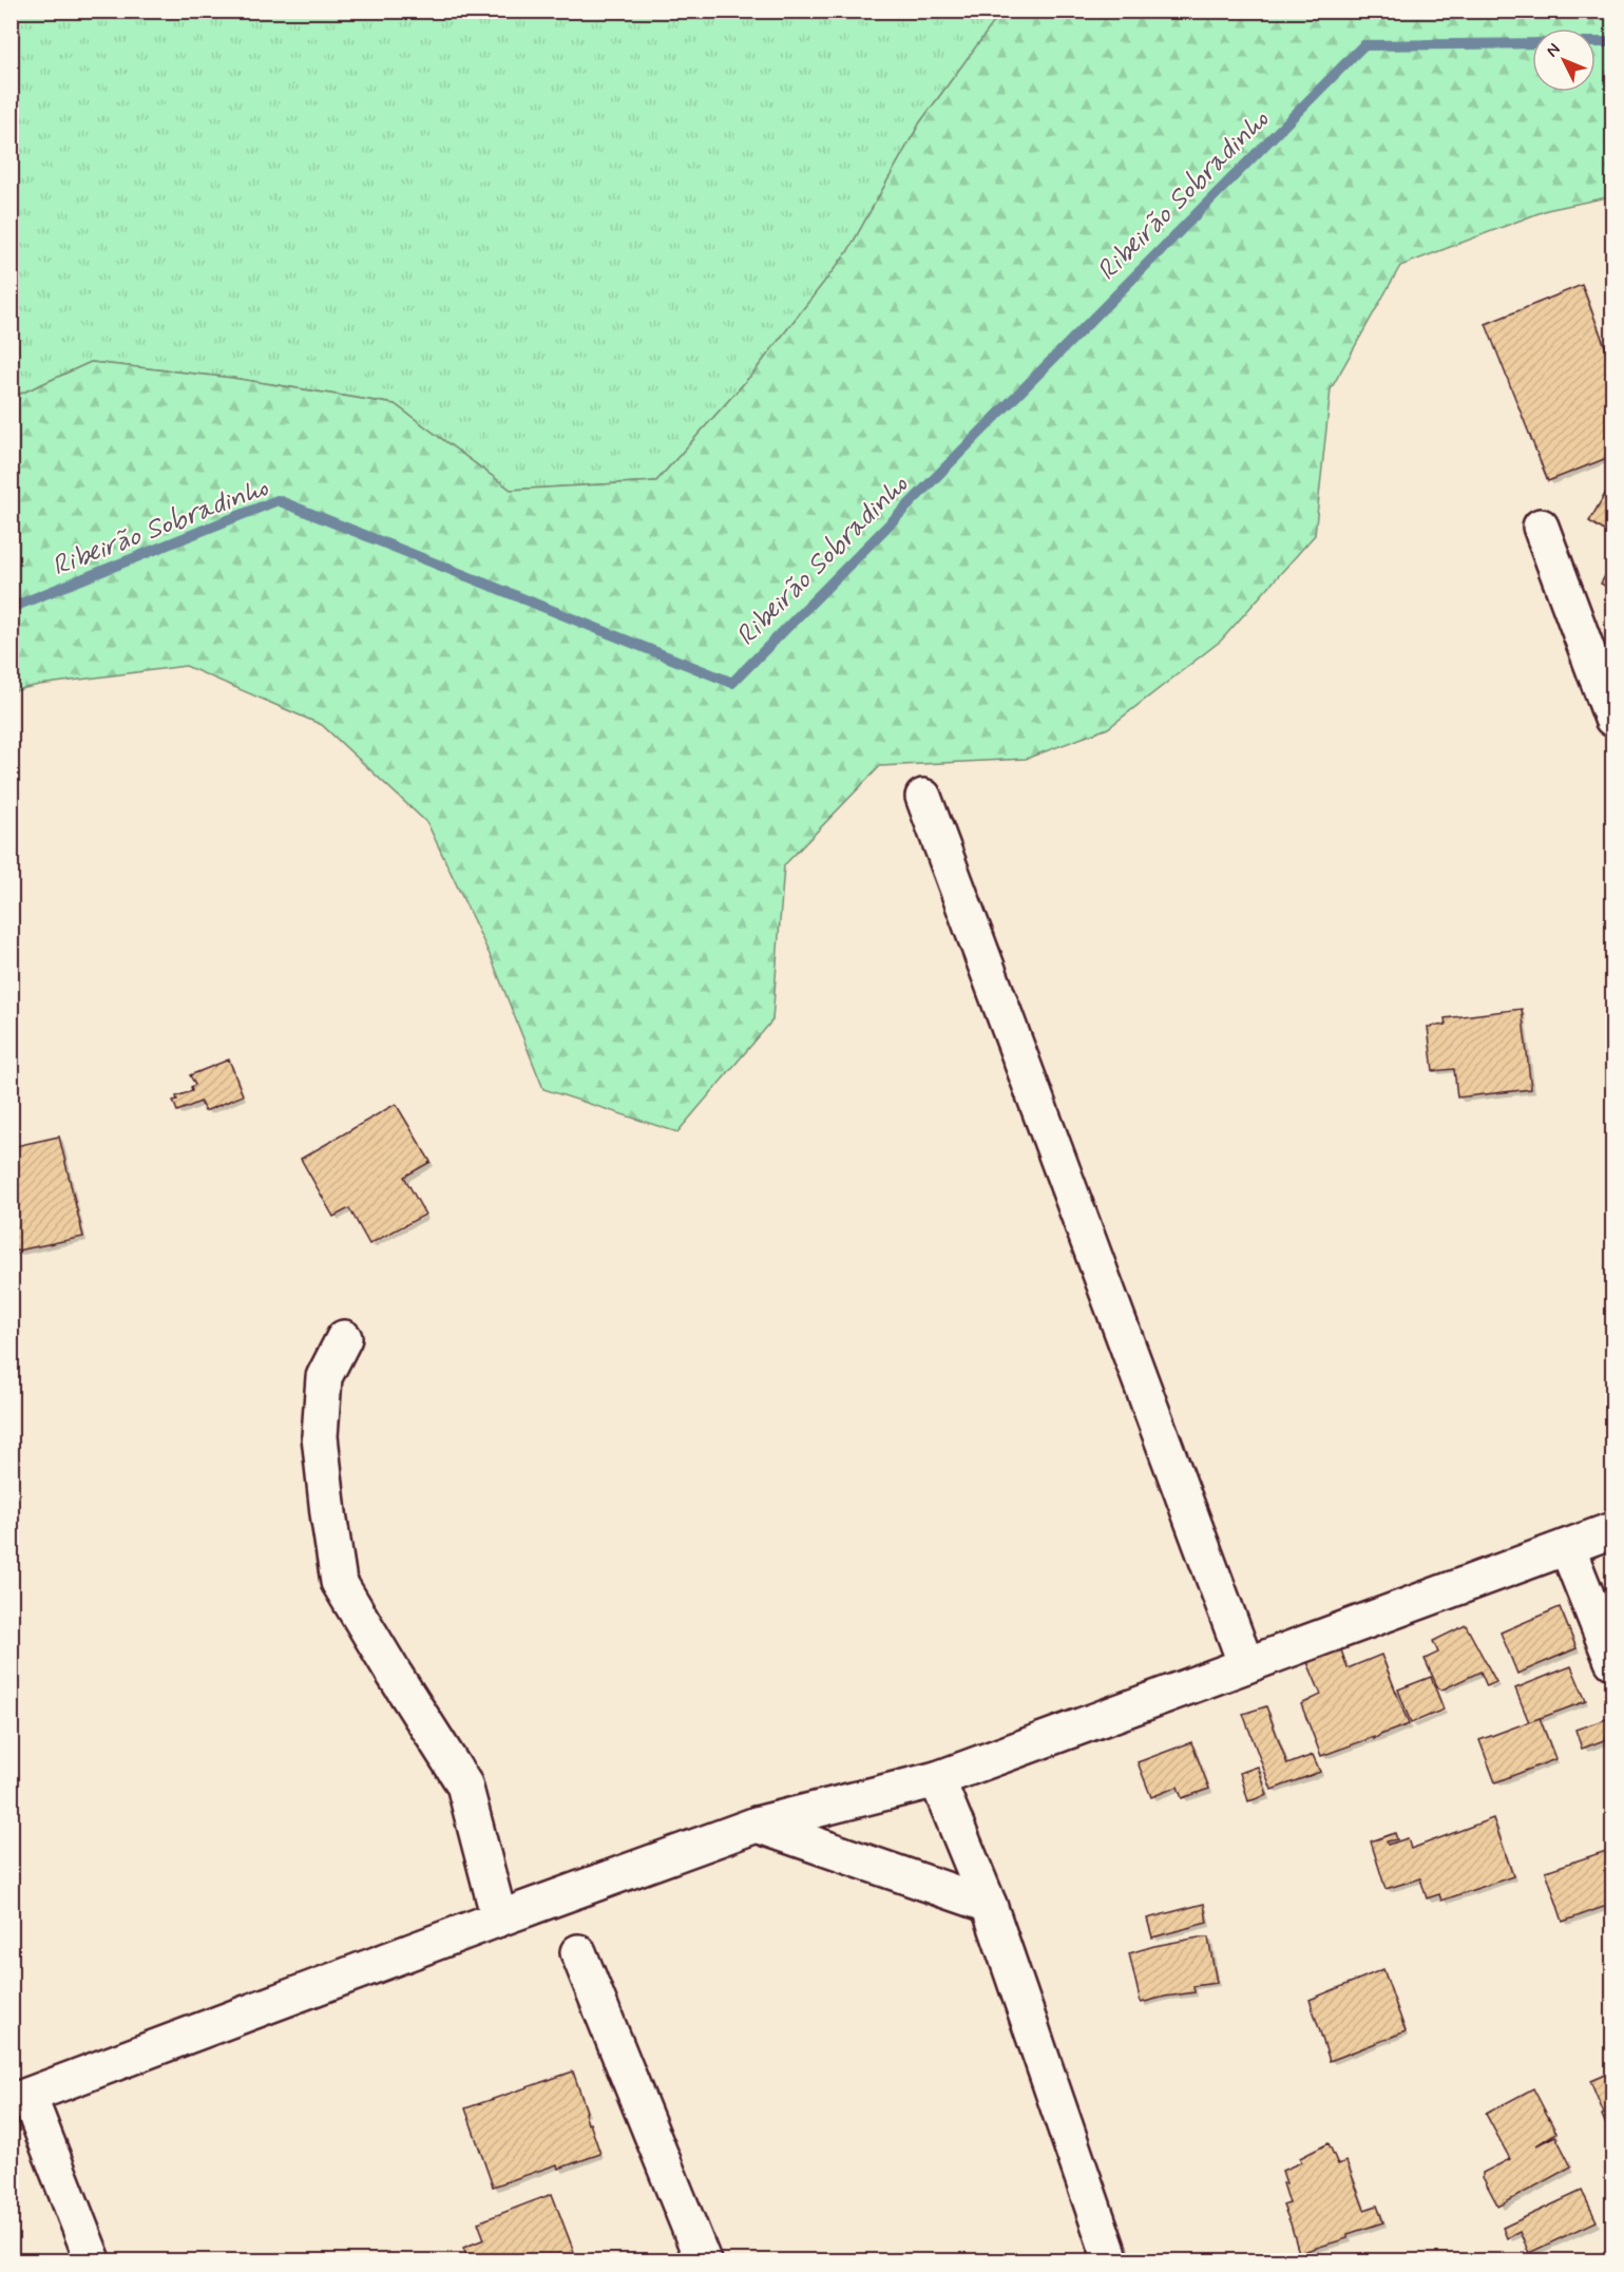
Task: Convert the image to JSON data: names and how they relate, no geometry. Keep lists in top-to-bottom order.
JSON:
{
  "water": ["Ribeirão Sobradinho"],
  "north": "top left"
}
